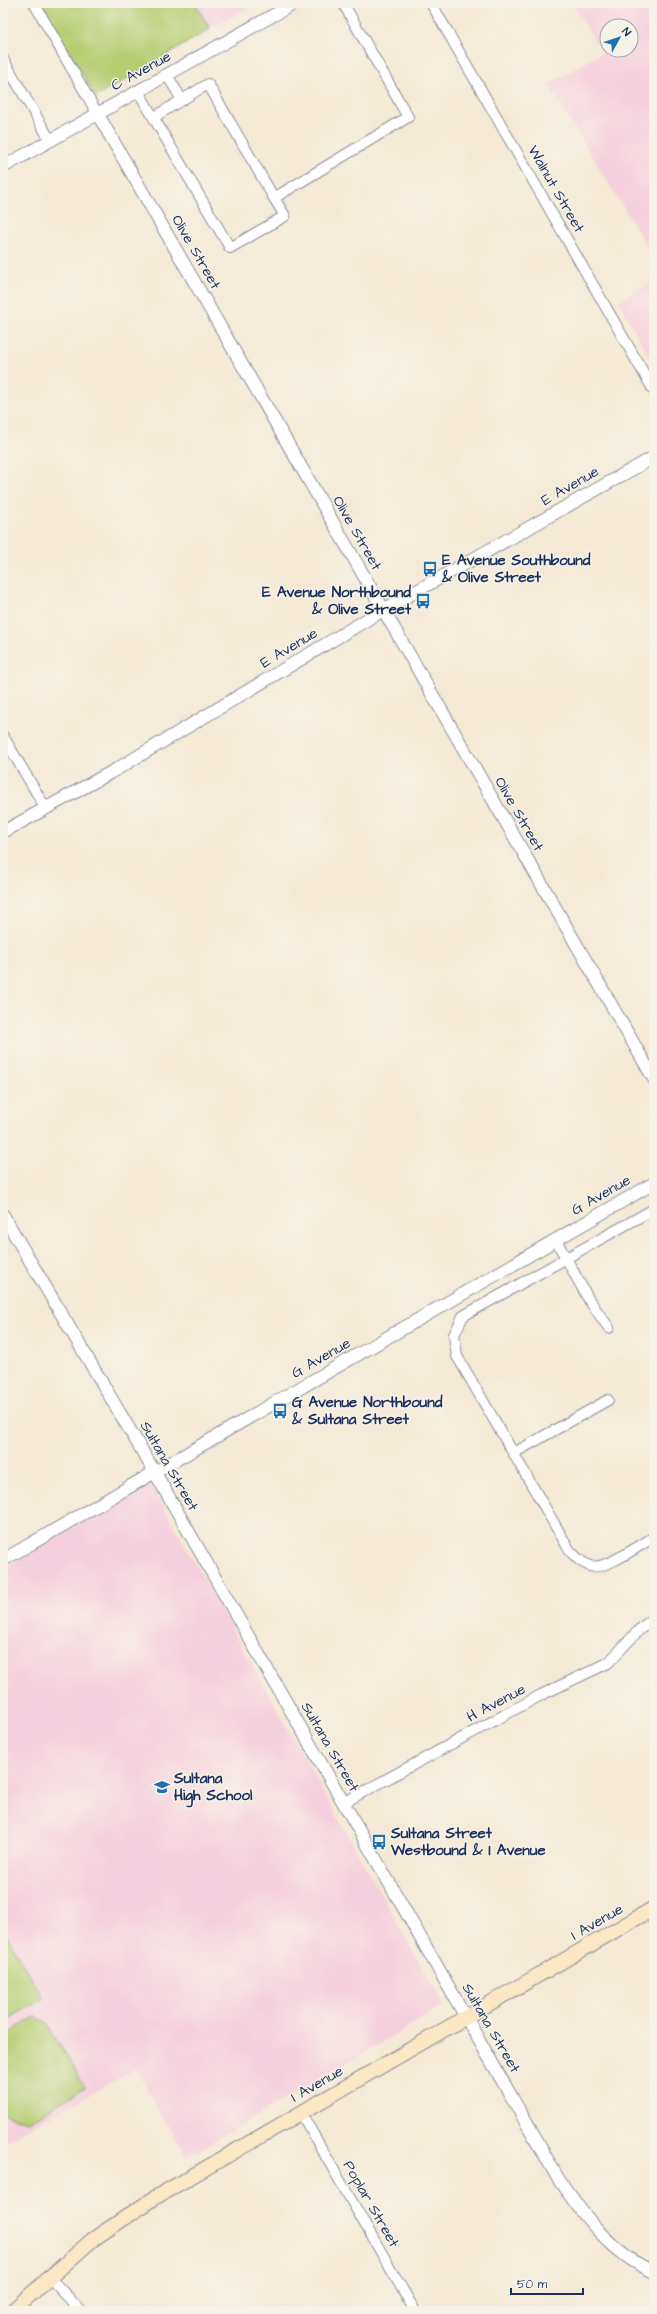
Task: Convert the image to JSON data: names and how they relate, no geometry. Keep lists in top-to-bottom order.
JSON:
{
  "streets": {
    "main road": ["I Avenue"],
    "street": [
      "C Avenue",
      "Walnut Street",
      "Olive Street",
      "E Avenue",
      "G Avenue",
      "Sultana Street",
      "H Avenue",
      "Poplar Street"
    ]
  },
  "crossings": [
    ["C Avenue", "Olive Street"],
    ["Olive Street", "E Avenue"],
    ["G Avenue", "Sultana Street"],
    ["Sultana Street", "H Avenue"],
    ["Sultana Street", "I Avenue"],
    ["I Avenue", "Poplar Street"]
  ],
  "places": {
    "bus stop": [
      "E Avenue Southbound & Olive Street",
      "E Avenue Northbound & Olive Street",
      "G Avenue Northbound & Sultana Street",
      "Sultana Street Westbound & I Avenue"
    ],
    "school or university": ["Sultana High School"]
  },
  "scale_bar": "50 m",
  "north": "top right"
}
